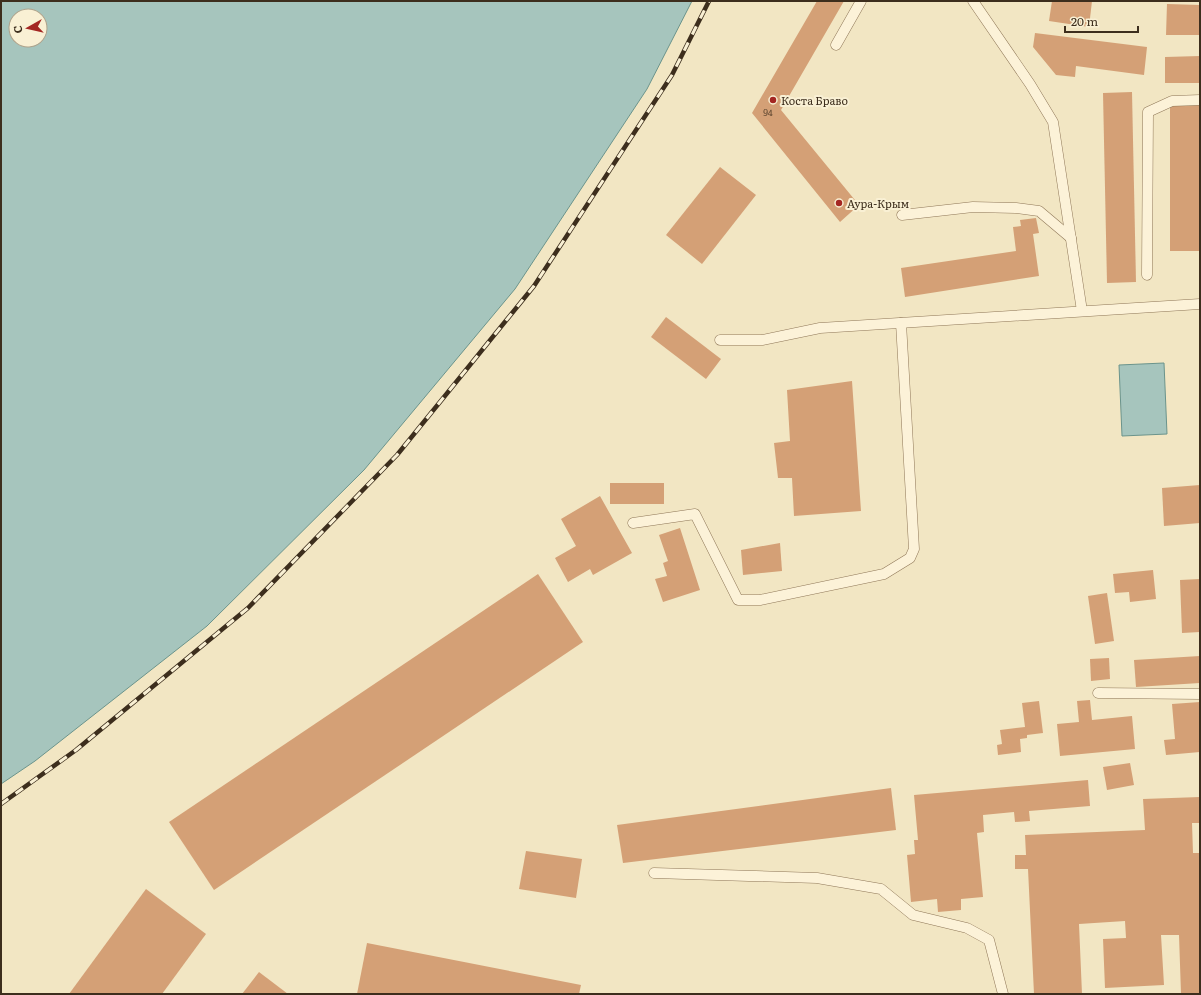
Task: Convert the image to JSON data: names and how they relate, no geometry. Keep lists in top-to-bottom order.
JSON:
{
  "places": ["Коста Браво", "Аура-Крым"],
  "house_numbers": ["94"],
  "scale_bar": "20 m",
  "north": "left"
}
